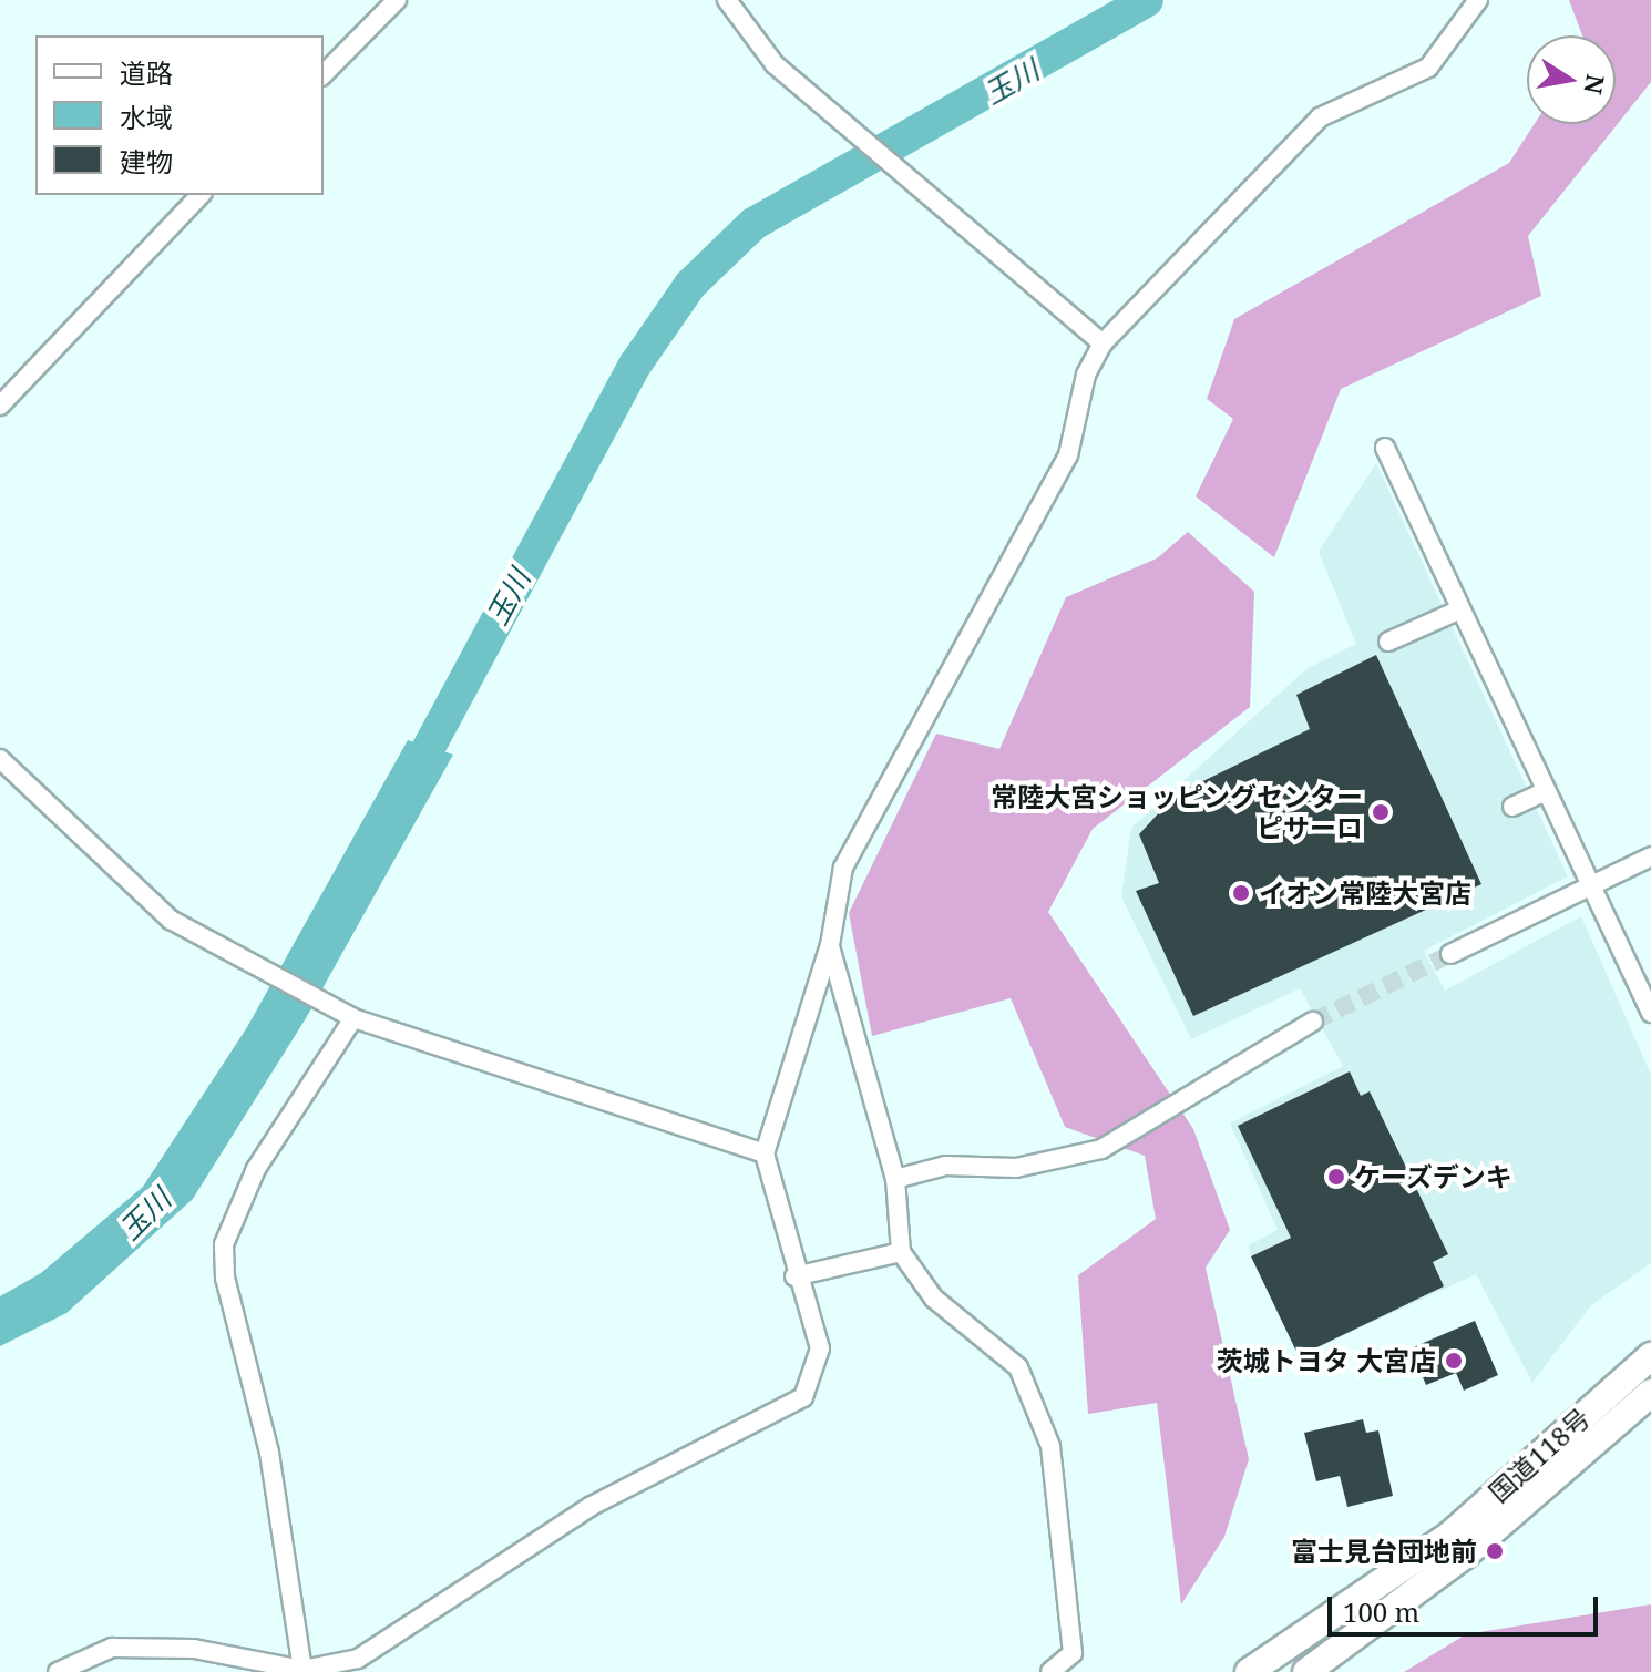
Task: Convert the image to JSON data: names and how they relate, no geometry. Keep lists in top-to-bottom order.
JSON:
{
  "streets": {
    "highway": ["国道118号"]
  },
  "water": ["玉川"],
  "places": [
    "常陸大宮ショッピングセンター ピサーロ",
    "イオン常陸大宮店",
    "ケーズデンキ",
    "茨城トヨタ 大宮店",
    "富士見台団地前"
  ],
  "legend": ["道路", "水域", "建物"],
  "scale_bar": "100 m",
  "north": "right"
}
